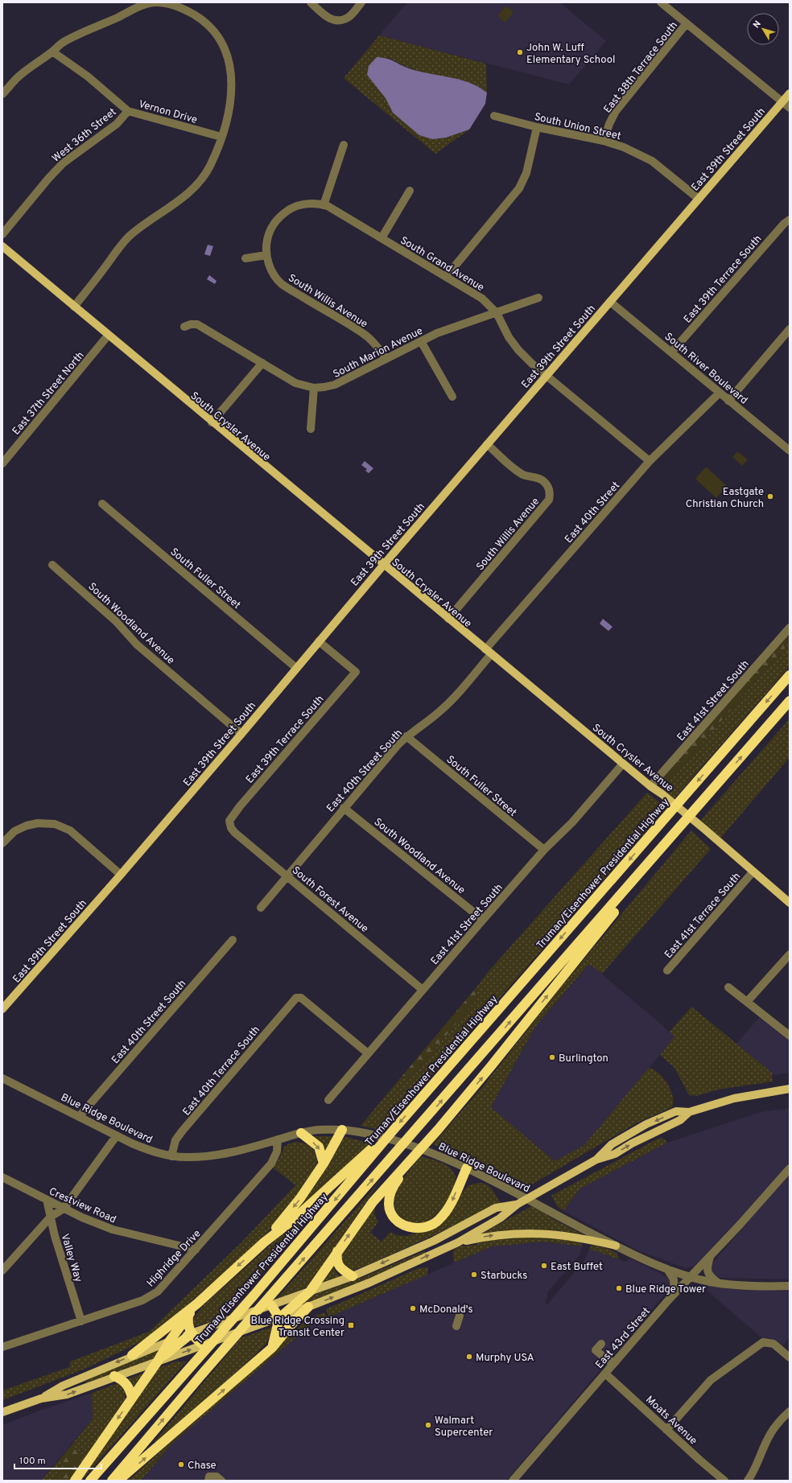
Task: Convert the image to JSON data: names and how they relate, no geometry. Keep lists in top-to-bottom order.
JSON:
{
  "streets": {
    "highway": ["Truman/Eisenhower Presidential Highway"],
    "main road": ["East 39th Street South", "South Crysler Avenue"],
    "street": [
      "East 38th Terrace South",
      "Vernon Drive",
      "South Union Street",
      "West 36th Street",
      "South Grand Avenue",
      "East 39th Terrace South",
      "South Willis Avenue",
      "South Marion Avenue",
      "South River Boulevard",
      "East 37th Street North",
      "East 40th Street",
      "South Fuller Street",
      "South Woodland Avenue",
      "East 41st Street South",
      "East 40th Street South",
      "South Forest Avenue",
      "East 41st Terrace South",
      "East 40th Terrace South",
      "Blue Ridge Boulevard",
      "Crestview Road",
      "Valley Way",
      "Highridge Drive",
      "East 43rd Street",
      "Moats Avenue"
    ]
  },
  "crossings": [
    ["East 38th Terrace South", "South Union Street"],
    ["Vernon Drive", "West 36th Street"],
    ["South Union Street", "East 39th Street South"],
    ["East 39th Street South", "South Grand Avenue"],
    ["East 39th Street South", "East 39th Terrace South"],
    ["East 39th Street South", "South Willis Avenue"],
    ["East 39th Street South", "South River Boulevard"],
    ["East 39th Street South", "South Crysler Avenue"],
    ["East 39th Street South", "South Fuller Street"],
    ["East 39th Street South", "South Woodland Avenue"],
    ["South Grand Avenue", "South Willis Avenue"],
    ["South Grand Avenue", "South Marion Avenue"],
    ["South Grand Avenue", "East 40th Street"],
    ["East 39th Terrace South", "South River Boulevard"],
    ["East 39th Terrace South", "South Forest Avenue"],
    ["South Willis Avenue", "South Marion Avenue"],
    ["South Willis Avenue", "South Crysler Avenue"],
    ["South River Boulevard", "East 40th Street"],
    ["East 37th Street North", "South Crysler Avenue"],
    ["South Crysler Avenue", "East 40th Street"],
    ["South Crysler Avenue", "East 41st Street South"],
    ["South Crysler Avenue", "East 40th Street South"],
    ["South Crysler Avenue", "East 41st Terrace South"],
    ["East 40th Street", "East 40th Street South"],
    ["South Fuller Street", "East 41st Street South"],
    ["South Fuller Street", "East 40th Street South"],
    ["South Woodland Avenue", "East 41st Street South"],
    ["South Woodland Avenue", "East 40th Street South"],
    ["East 41st Street South", "South Forest Avenue"],
    ["East 41st Street South", "East 40th Terrace South"],
    ["East 40th Street South", "South Forest Avenue"],
    ["East 40th Street South", "Blue Ridge Boulevard"],
    ["East 40th Terrace South", "Blue Ridge Boulevard"],
    ["Blue Ridge Boulevard", "Highridge Drive"],
    ["Blue Ridge Boulevard", "East 43rd Street"],
    ["Crestview Road", "Valley Way"],
    ["Crestview Road", "Highridge Drive"],
    ["Valley Way", "Highridge Drive"],
    ["East 43rd Street", "Moats Avenue"]
  ],
  "places": {
    "other": [
      "John W. Luff Elementary School",
      "Eastgate Christian Church",
      "Burlington",
      "East Buffet",
      "Starbucks",
      "Blue Ridge Tower",
      "McDonald's",
      "Murphy USA",
      "Walmart Supercenter",
      "Chase"
    ],
    "transit": ["Blue Ridge Crossing Transit Center"]
  },
  "scale_bar": "100 m",
  "north": "top left"
}
